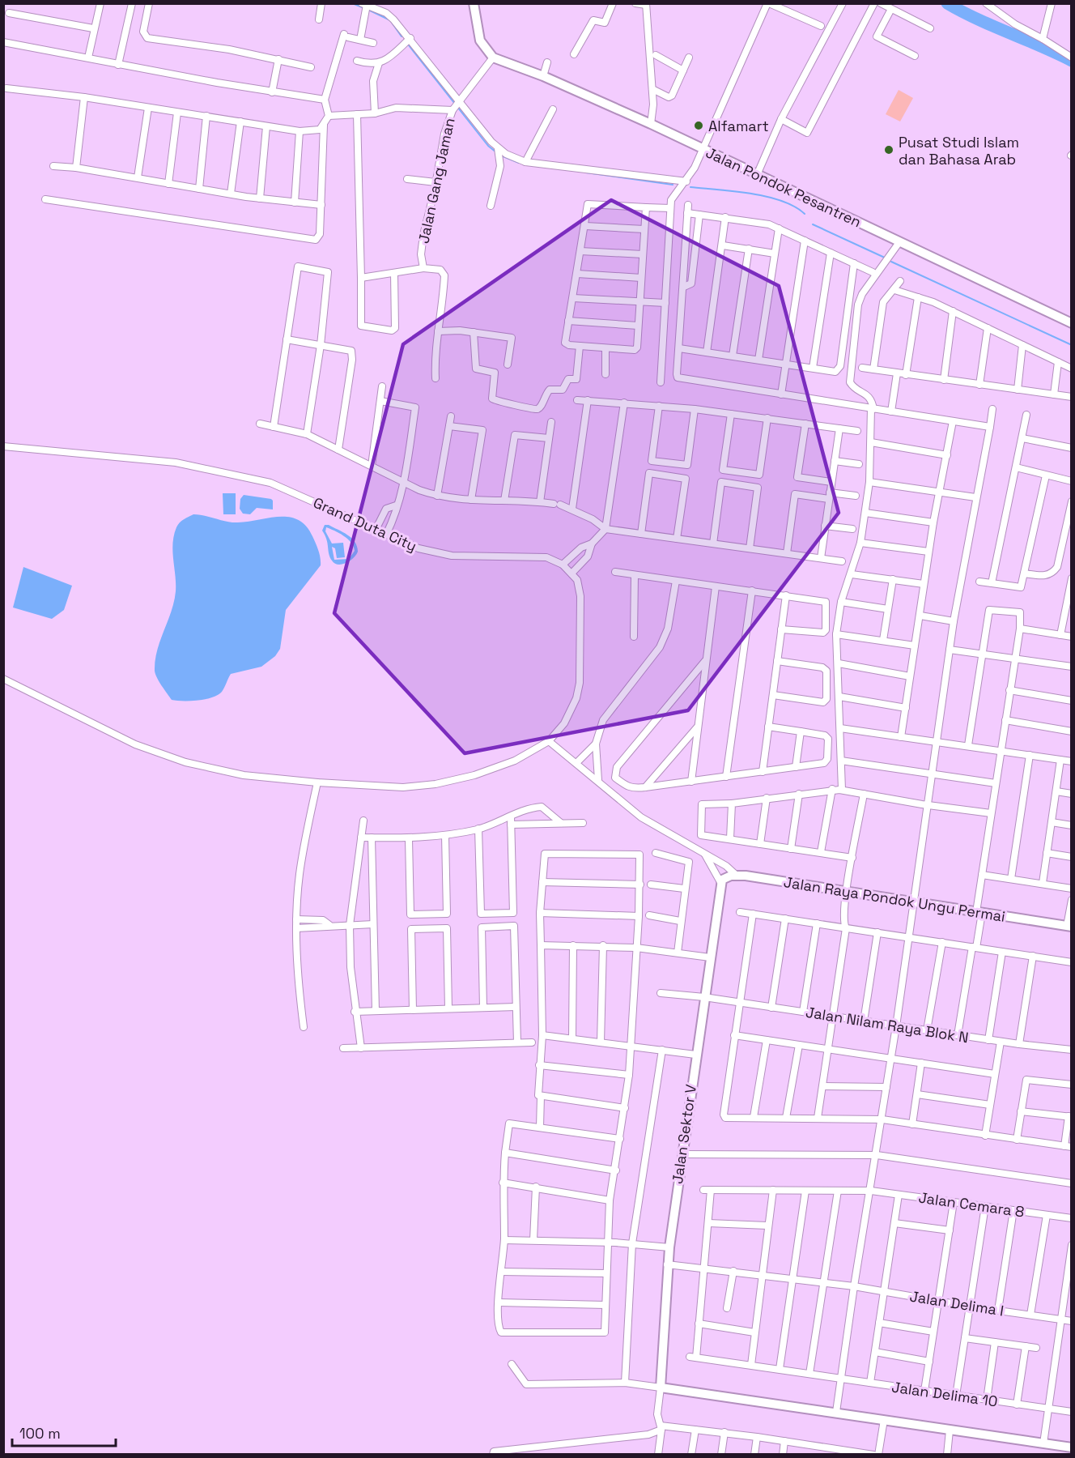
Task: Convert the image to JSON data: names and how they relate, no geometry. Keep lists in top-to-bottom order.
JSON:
{
  "streets": {
    "street": [
      "Jalan Gang Jaman",
      "Jalan Pondok Pesantren",
      "Grand Duta City",
      "Jalan Raya Pondok Ungu Permai",
      "Jalan Nilam Raya Blok N",
      "Jalan Sektor V",
      "Jalan Cemara 8",
      "Jalan Delima I",
      "Jalan Delima 10"
    ]
  },
  "crossings": [
    ["Jalan Gang Jaman", "Jalan Pondok Pesantren"],
    ["Jalan Nilam Raya Blok N", "Jalan Sektor V"],
    ["Jalan Sektor V", "Jalan Delima I"]
  ],
  "places": ["Alfamart", "Pusat Studi Islam dan Bahasa Arab"],
  "scale_bar": "100 m"
}
